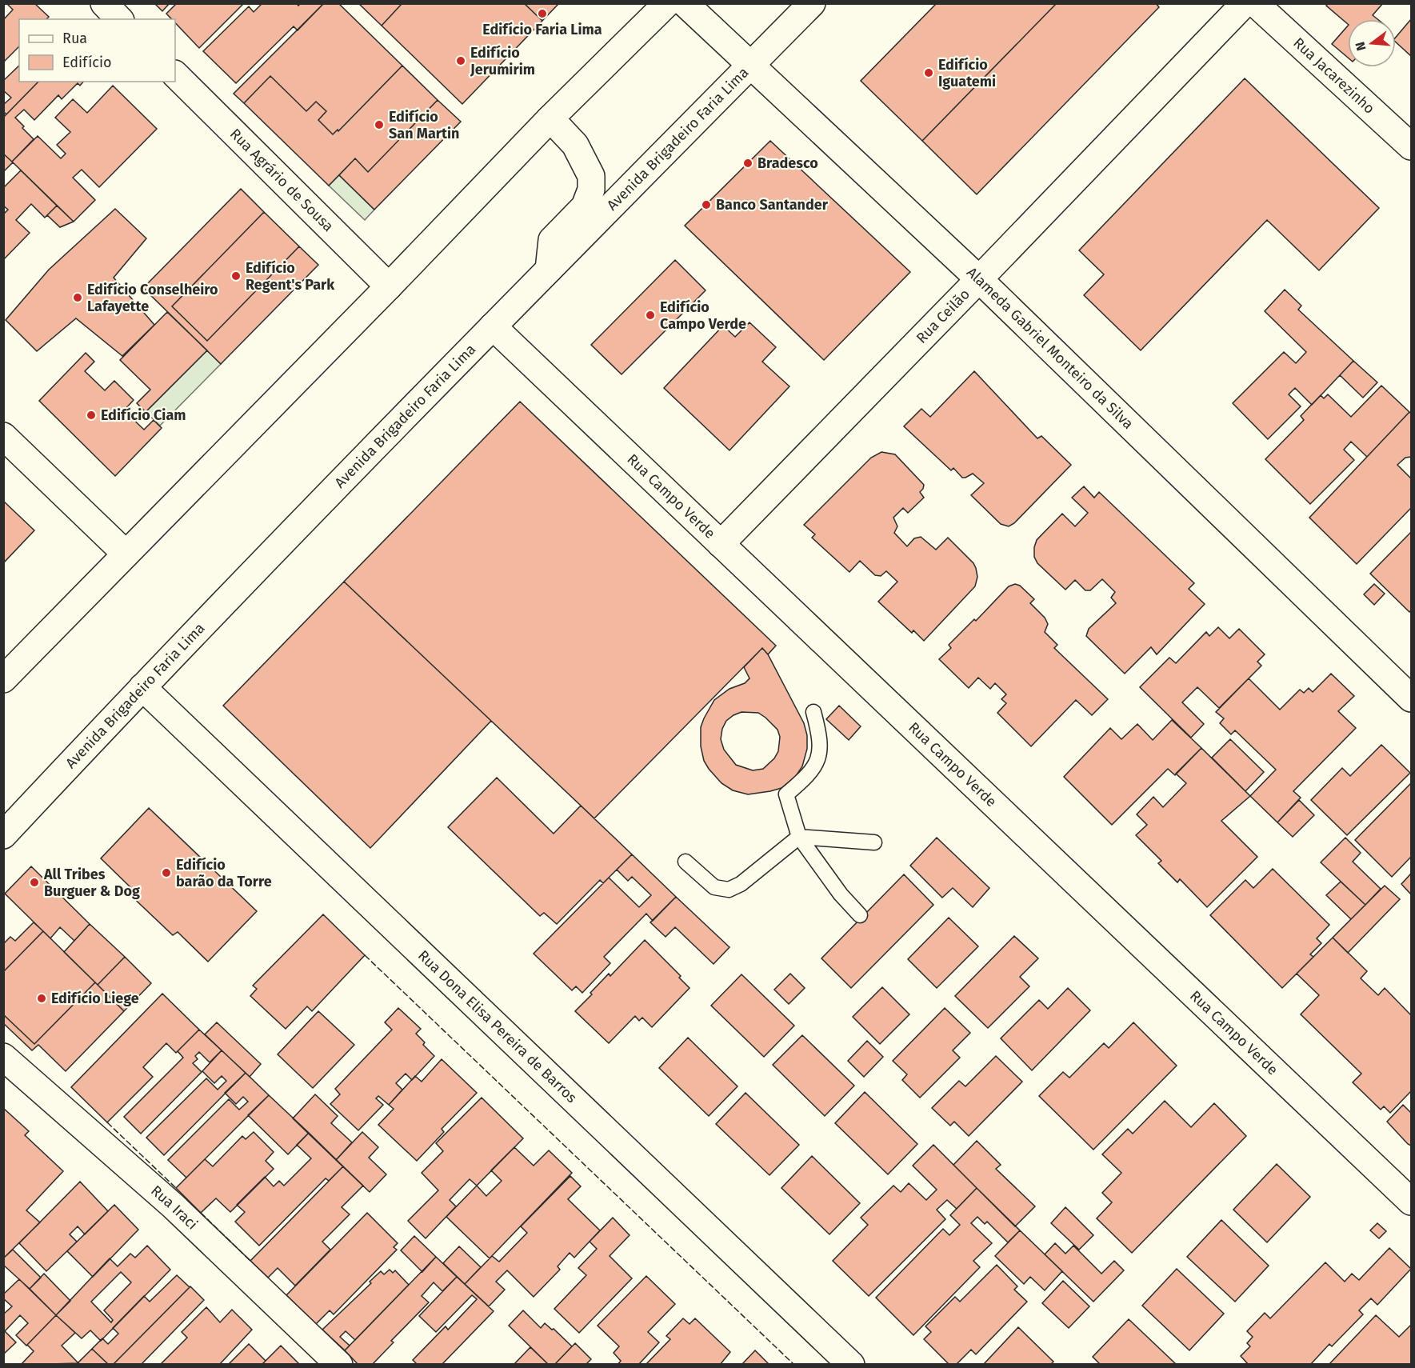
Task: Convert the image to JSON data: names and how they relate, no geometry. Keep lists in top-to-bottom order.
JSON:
{
  "streets": {
    "main road": [
      "Rua Jacarezinho",
      "Avenida Brigadeiro Faria Lima",
      "Rua Agrário de Sousa",
      "Rua Ceilão",
      "Alameda Gabriel Monteiro da Silva",
      "Rua Campo Verde",
      "Rua Dona Elisa Pereira de Barros",
      "Rua Iraci"
    ]
  },
  "crossings": [
    ["Avenida Brigadeiro Faria Lima", "Alameda Gabriel Monteiro da Silva"],
    ["Avenida Brigadeiro Faria Lima", "Rua Campo Verde"],
    ["Avenida Brigadeiro Faria Lima", "Rua Dona Elisa Pereira de Barros"],
    ["Rua Ceilão", "Alameda Gabriel Monteiro da Silva"],
    ["Rua Ceilão", "Rua Campo Verde"]
  ],
  "places": [
    "Edifício Faria Lima",
    "Edifício Jerumirim",
    "Edifício Iguatemi",
    "Edifício San Martin",
    "Bradesco",
    "Banco Santander",
    "Edifício Regent's Park",
    "Edifício Conselheiro Lafayette",
    "Edifício Campo Verde",
    "Edifício Ciam",
    "Edifício barão da Torre",
    "All Tribes Burguer & Dog",
    "Edifício Liege"
  ],
  "legend": ["Rua", "Edifício"],
  "north": "left"
}
